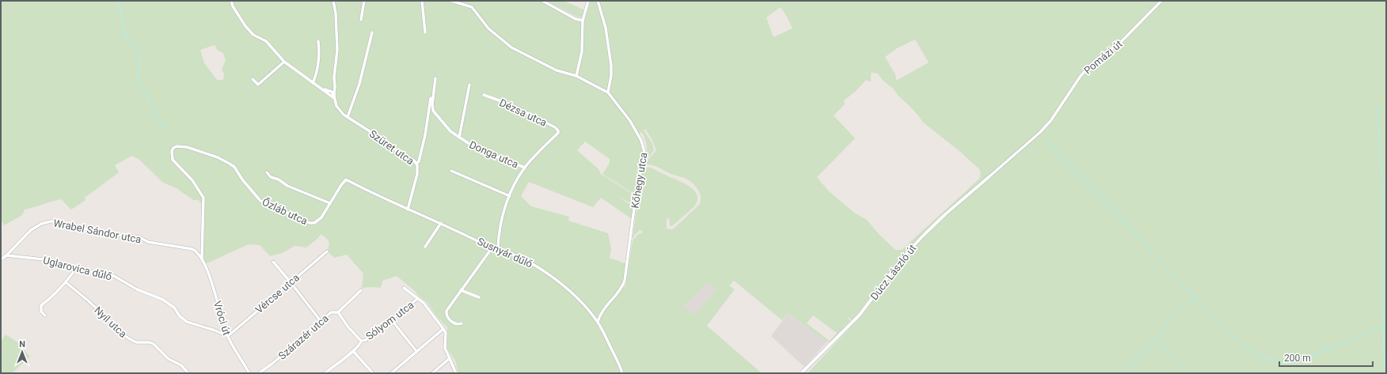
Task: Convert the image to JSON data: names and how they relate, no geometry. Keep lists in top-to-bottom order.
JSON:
{
  "streets": {
    "street": [
      "Pomázi út",
      "Dézsa utca",
      "Szüret utca",
      "Donga utca",
      "Kőhegy utca",
      "Őzláb utca",
      "Wrabel Sándor utca",
      "Susnyár dűlő",
      "Uglarovica dűlő",
      "Dúcz László út",
      "Vércse utca",
      "Vróci út",
      "Sólyom utca",
      "Nyíl utca",
      "Szárazér utca"
    ]
  },
  "crossings": [
    ["Pomázi út", "Dúcz László út"],
    ["Dézsa utca", "Donga utca"],
    ["Szüret utca", "Susnyár dűlő"],
    ["Kőhegy utca", "Susnyár dűlő"],
    ["Őzláb utca", "Wrabel Sándor utca"],
    ["Őzláb utca", "Susnyár dűlő"],
    ["Őzláb utca", "Vróci út"],
    ["Wrabel Sándor utca", "Uglarovica dűlő"],
    ["Wrabel Sándor utca", "Vróci út"],
    ["Uglarovica dűlő", "Vércse utca"],
    ["Uglarovica dűlő", "Vróci út"],
    ["Vércse utca", "Vróci út"]
  ],
  "scale_bar": "200 m",
  "north": "top"
}
